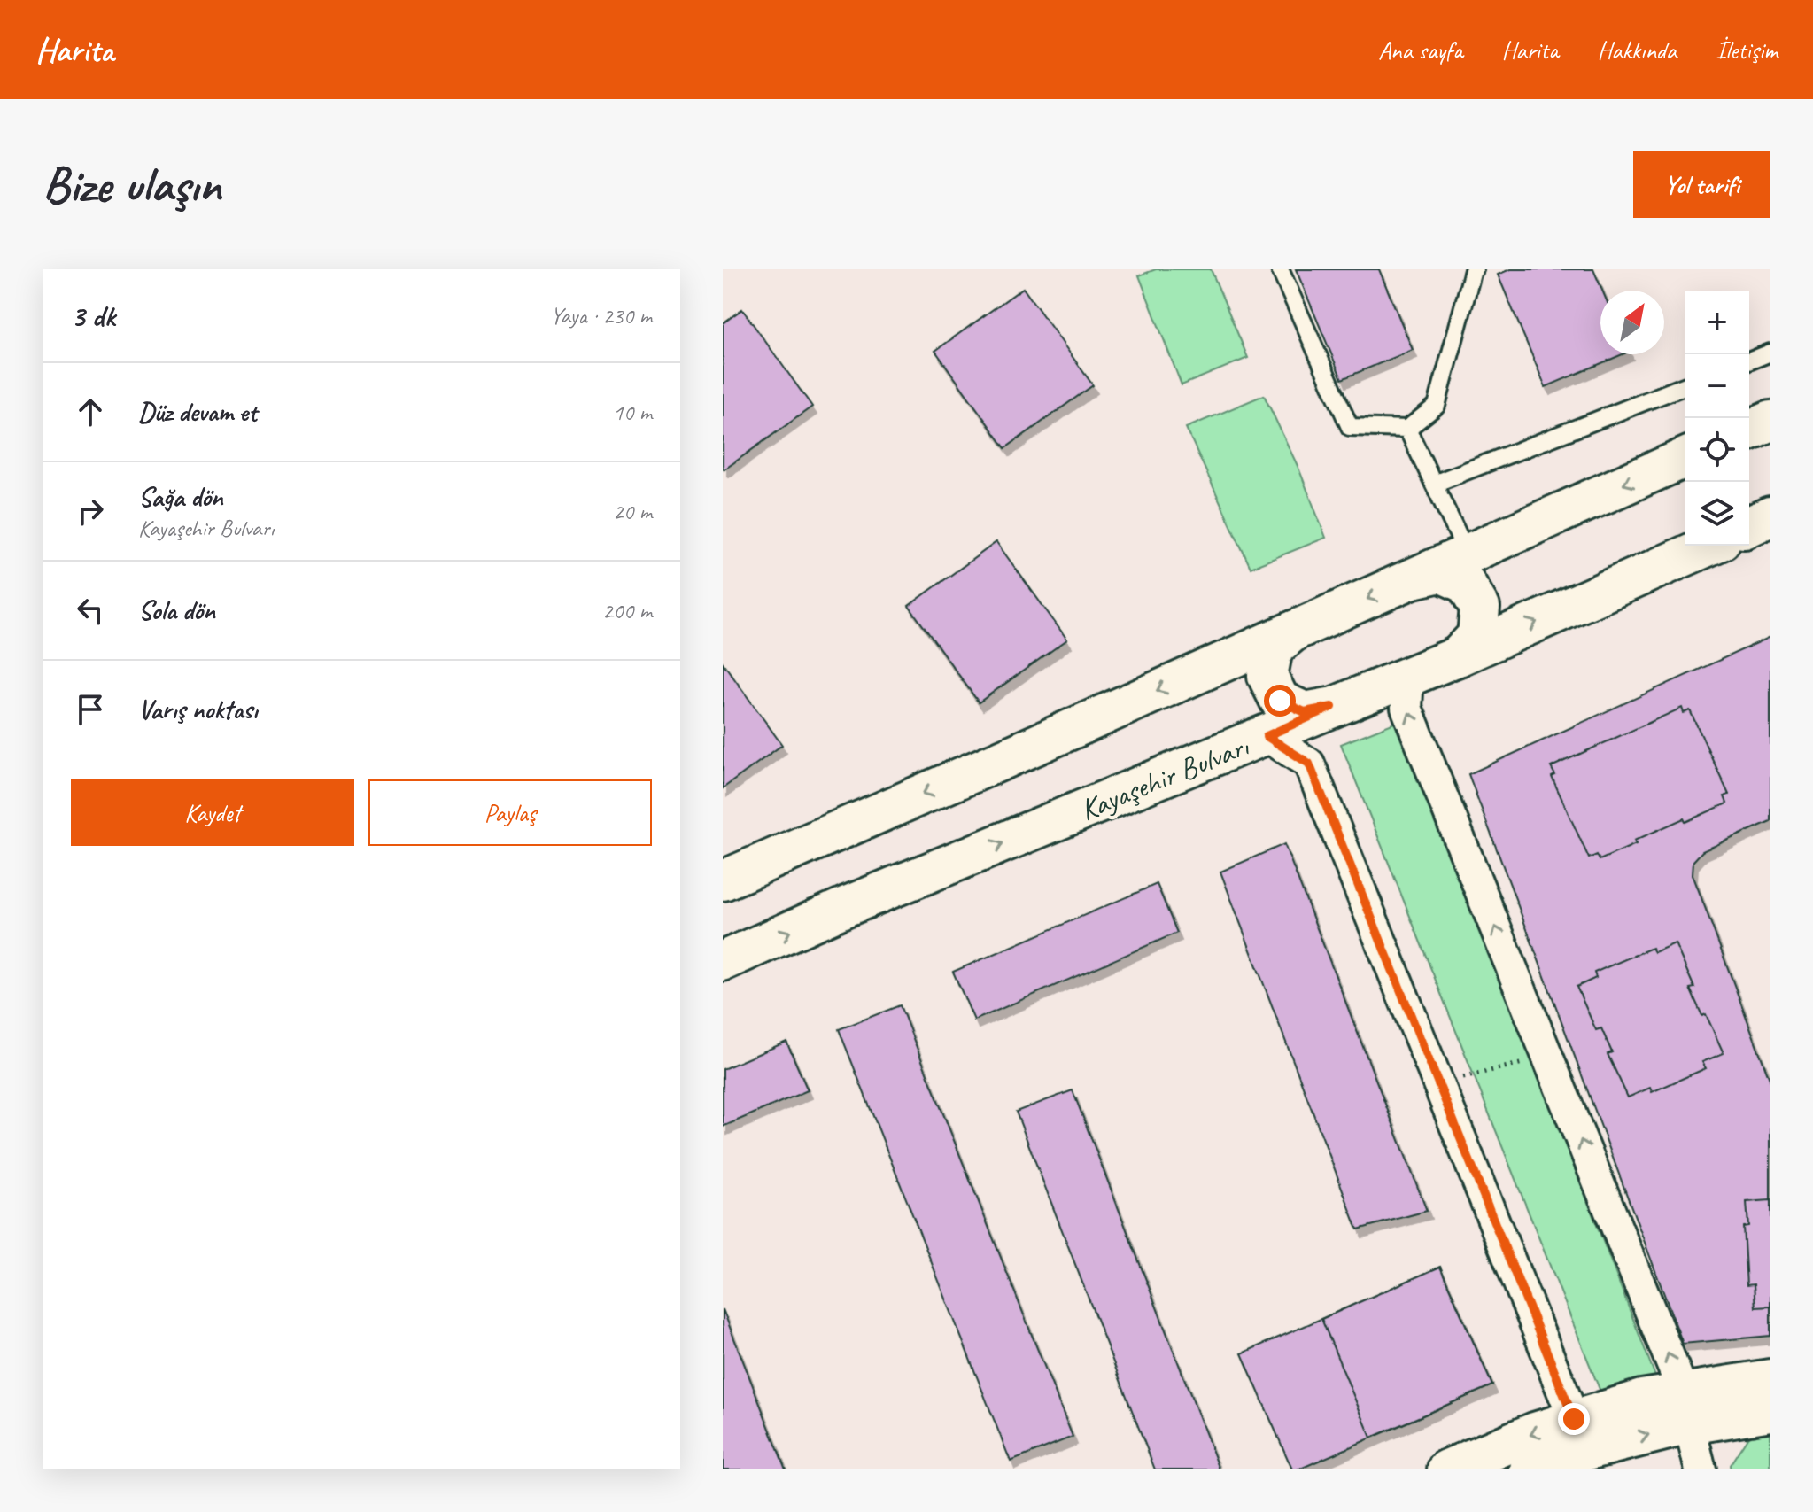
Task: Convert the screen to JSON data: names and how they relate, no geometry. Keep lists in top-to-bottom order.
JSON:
{
  "streets": {
    "main road": ["Kayaşehir Bulvarı"]
  },
  "north": "top right",
  "page": {
    "header": "Harita",
    "nav": [
      "Ana sayfa",
      "Harita",
      "Hakkında",
      "İletişim"
    ],
    "buttons": [
      "Yol tarifi",
      ["Kaydet", "Paylaş"]
    ],
    "title": "Bize ulaşın",
    "heading": ["3 dk", "Yaya · 230 m"],
    "map_buttons": ["+", "−"],
    "list": [
      ["Düz devam et", "10 m"],
      ["Sağa dön", "Kayaşehir Bulvarı", "20 m"],
      ["Sola dön", "200 m"],
      "Varış noktası"
    ]
  }
}
